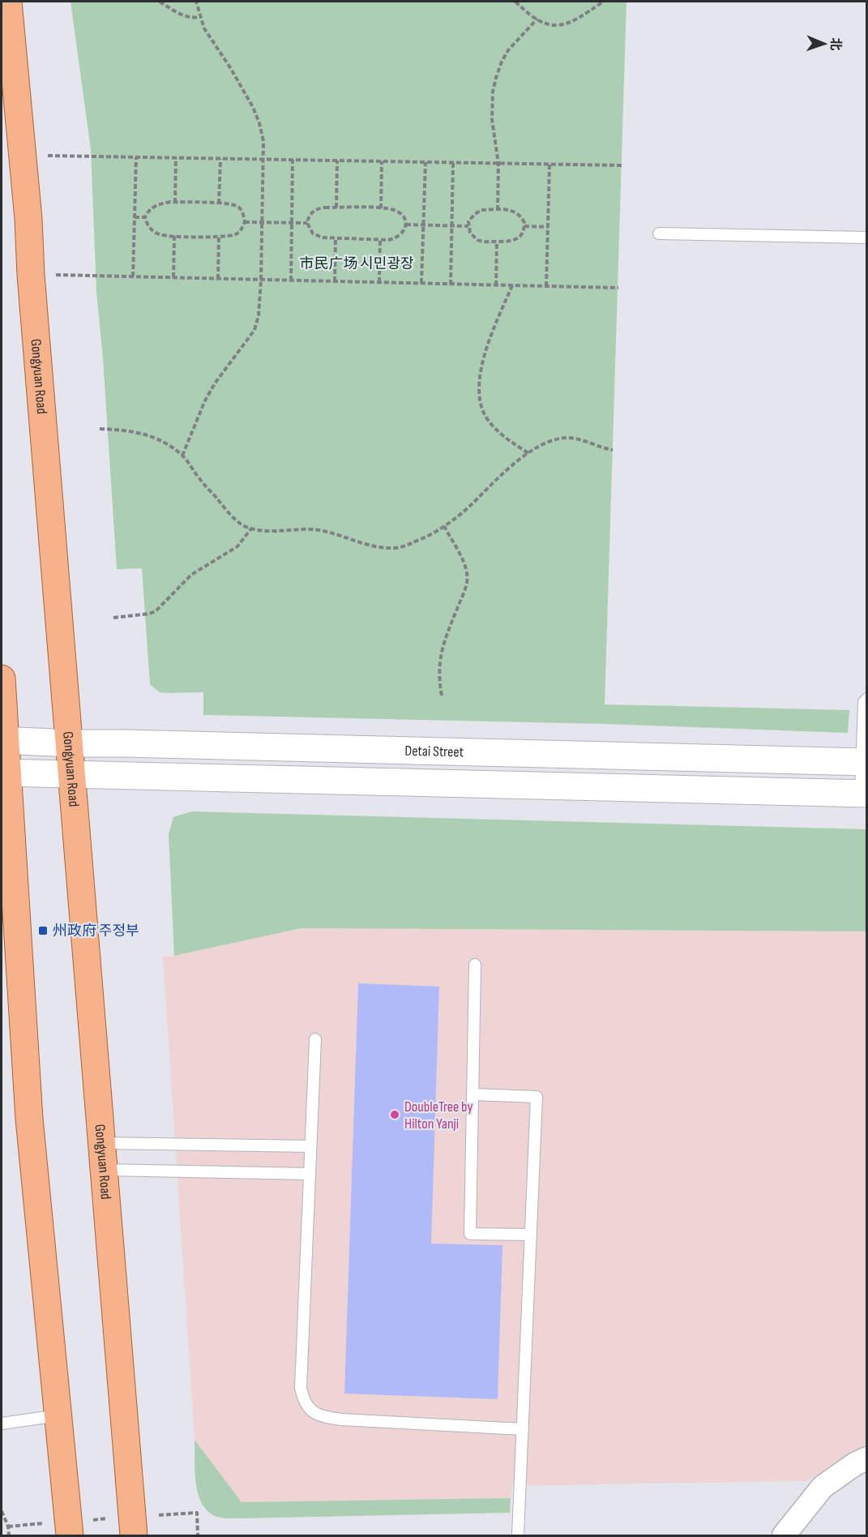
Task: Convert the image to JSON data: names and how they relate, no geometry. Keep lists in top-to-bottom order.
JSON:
{
  "streets": {
    "main road": ["Gongyuan Road"],
    "street": ["Detai Street"]
  },
  "crossings": [
    ["Gongyuan Road", "Detai Street"]
  ],
  "parks": ["市民广场 시민광장"],
  "places": {
    "transit": ["州政府 주정부"],
    "other": ["DoubleTree by Hilton Yanji"]
  },
  "north": "right"
}
